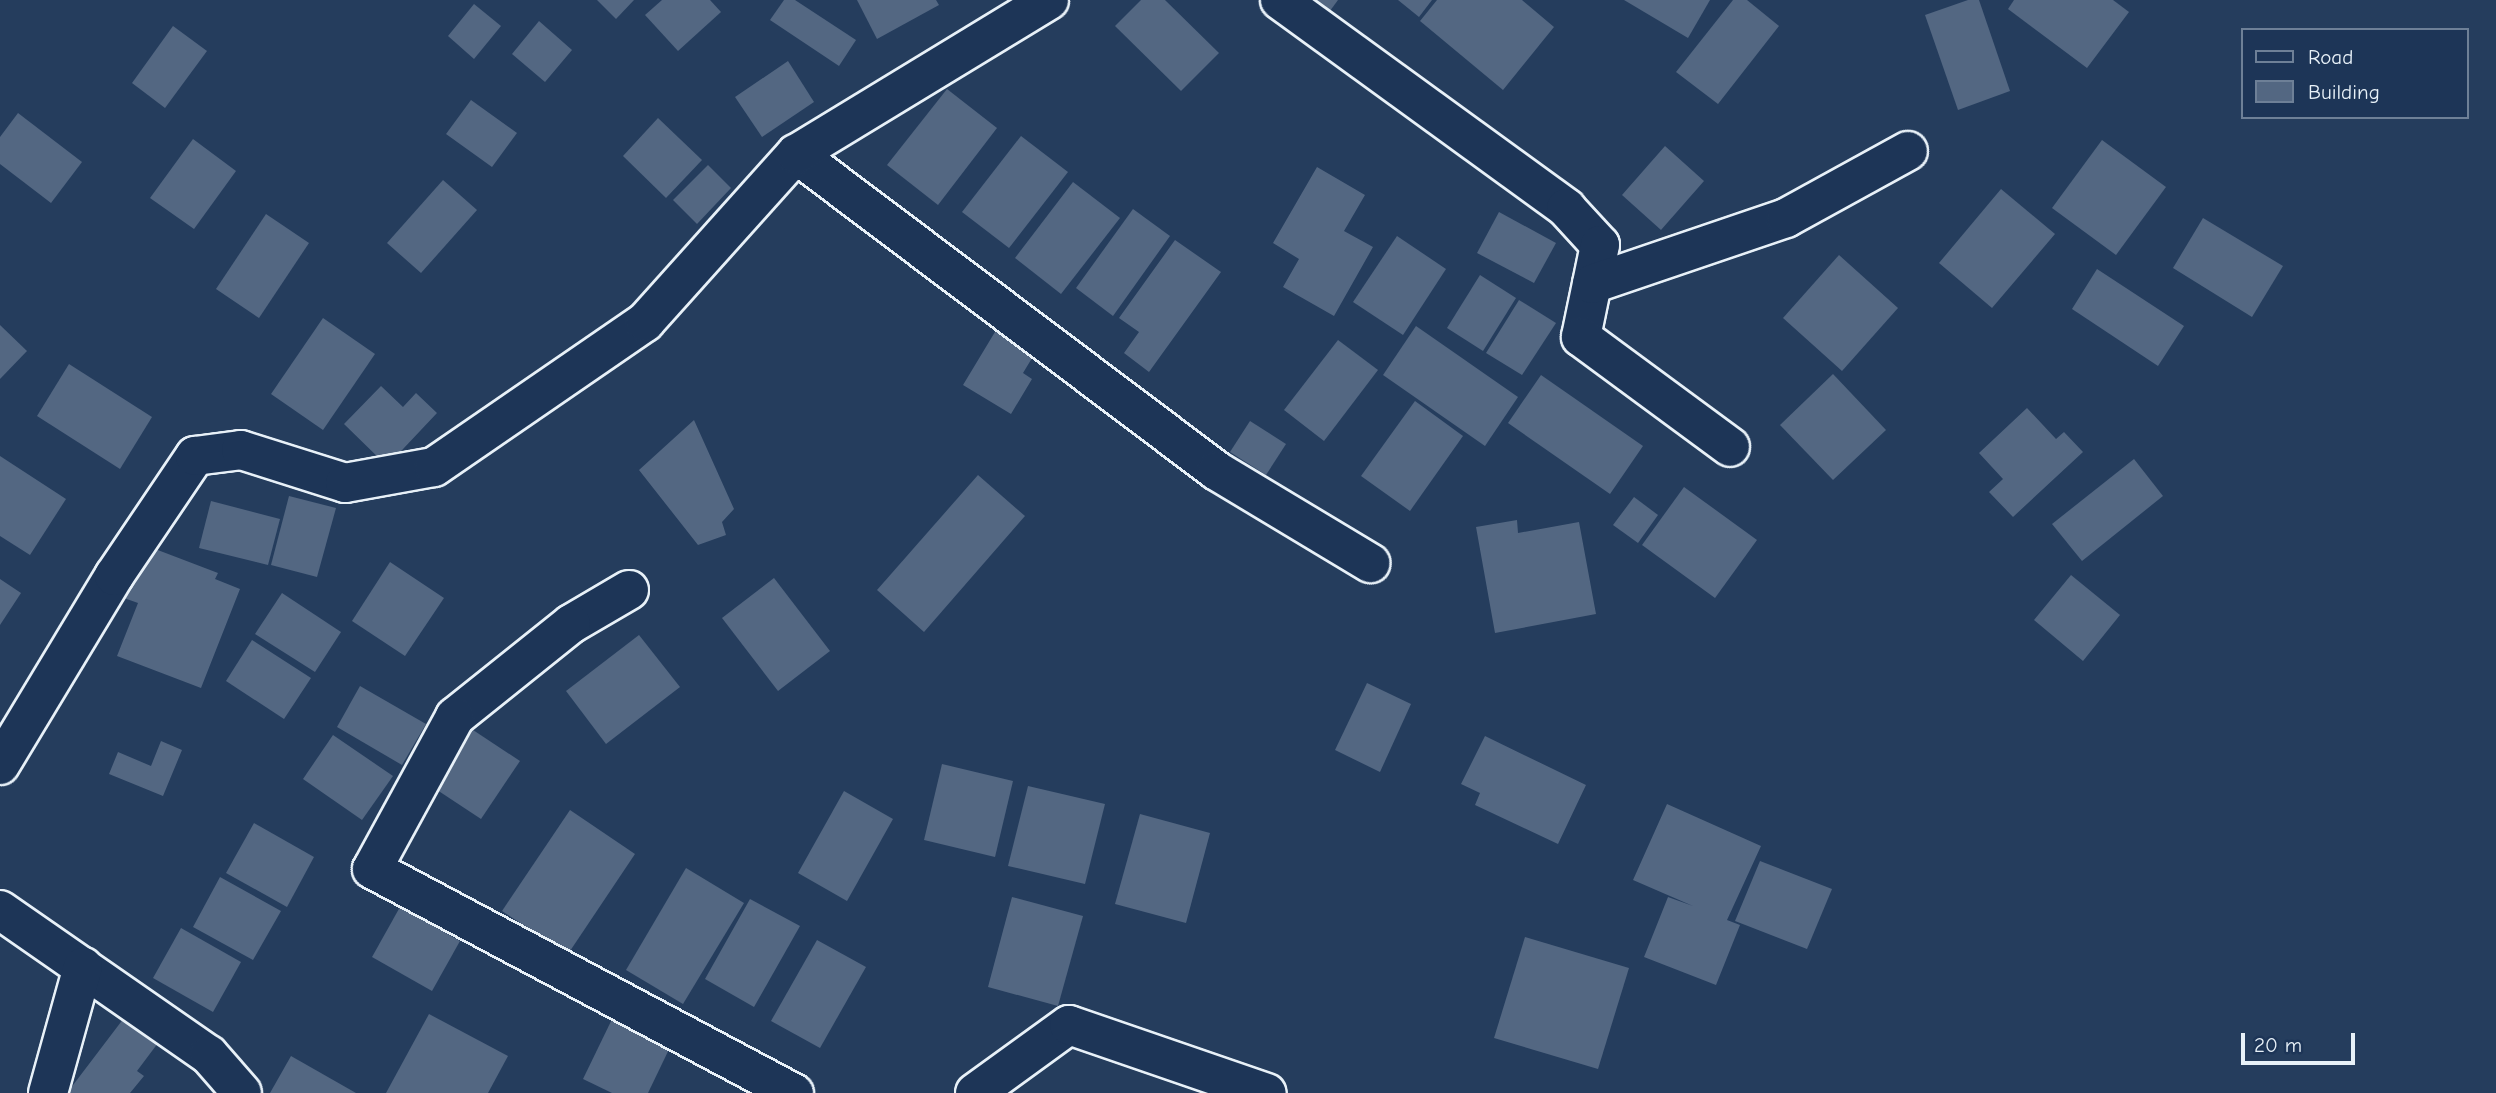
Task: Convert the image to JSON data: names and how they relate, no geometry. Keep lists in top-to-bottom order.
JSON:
{
  "legend": ["Road", "Building"],
  "scale_bar": "20 m"
}
